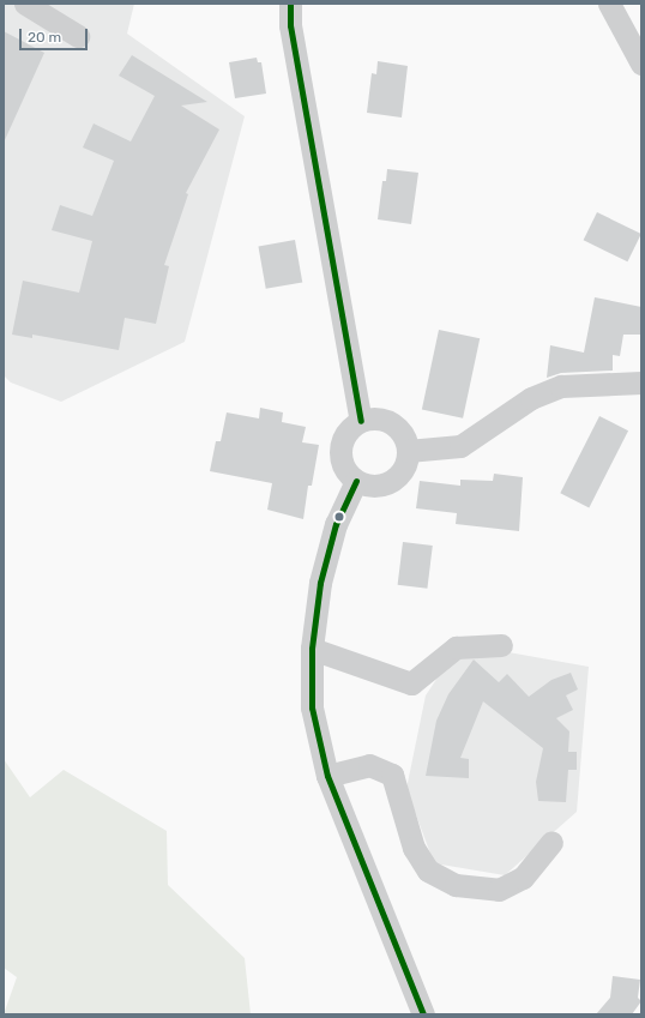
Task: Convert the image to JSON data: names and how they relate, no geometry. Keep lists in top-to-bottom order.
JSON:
{
  "scale_bar": "20 m"
}
